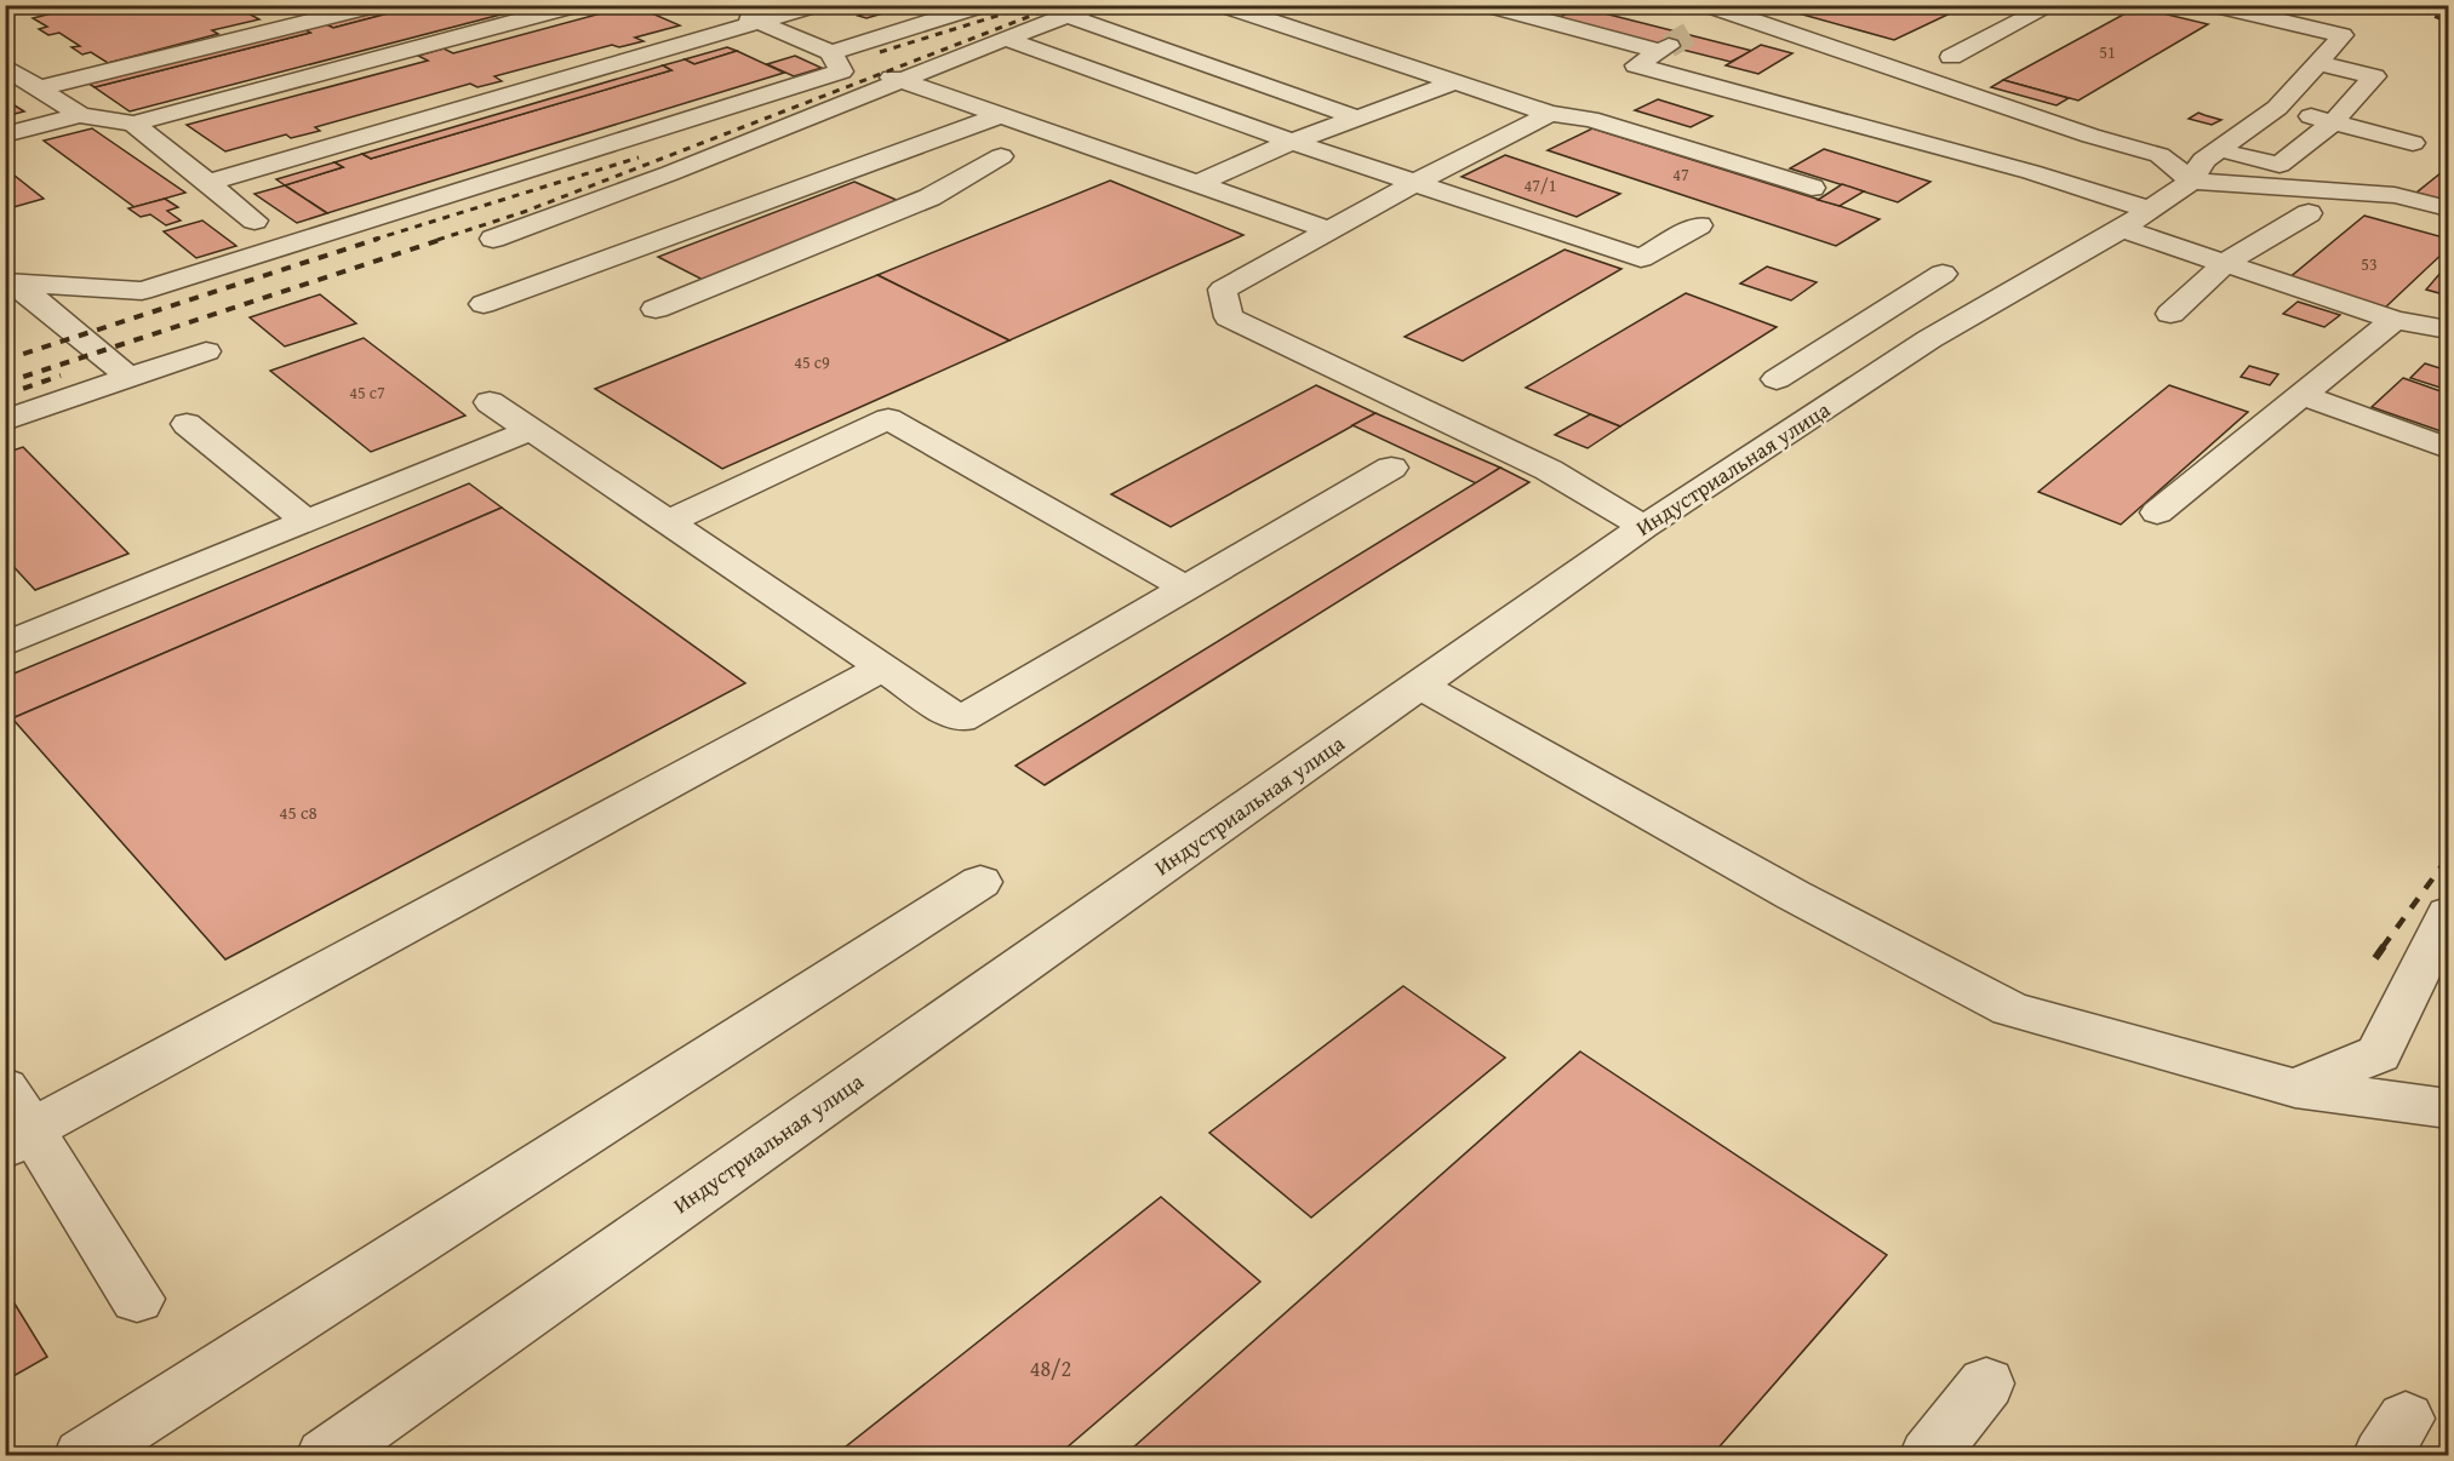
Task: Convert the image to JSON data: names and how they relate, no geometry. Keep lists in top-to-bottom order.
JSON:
{
  "streets": {
    "street": ["Индустриальная улица"]
  },
  "house_numbers": [
    "51",
    "47",
    "47/1",
    "53",
    "45 с9",
    "45 с7",
    "45 с8",
    "48/2"
  ]
}
